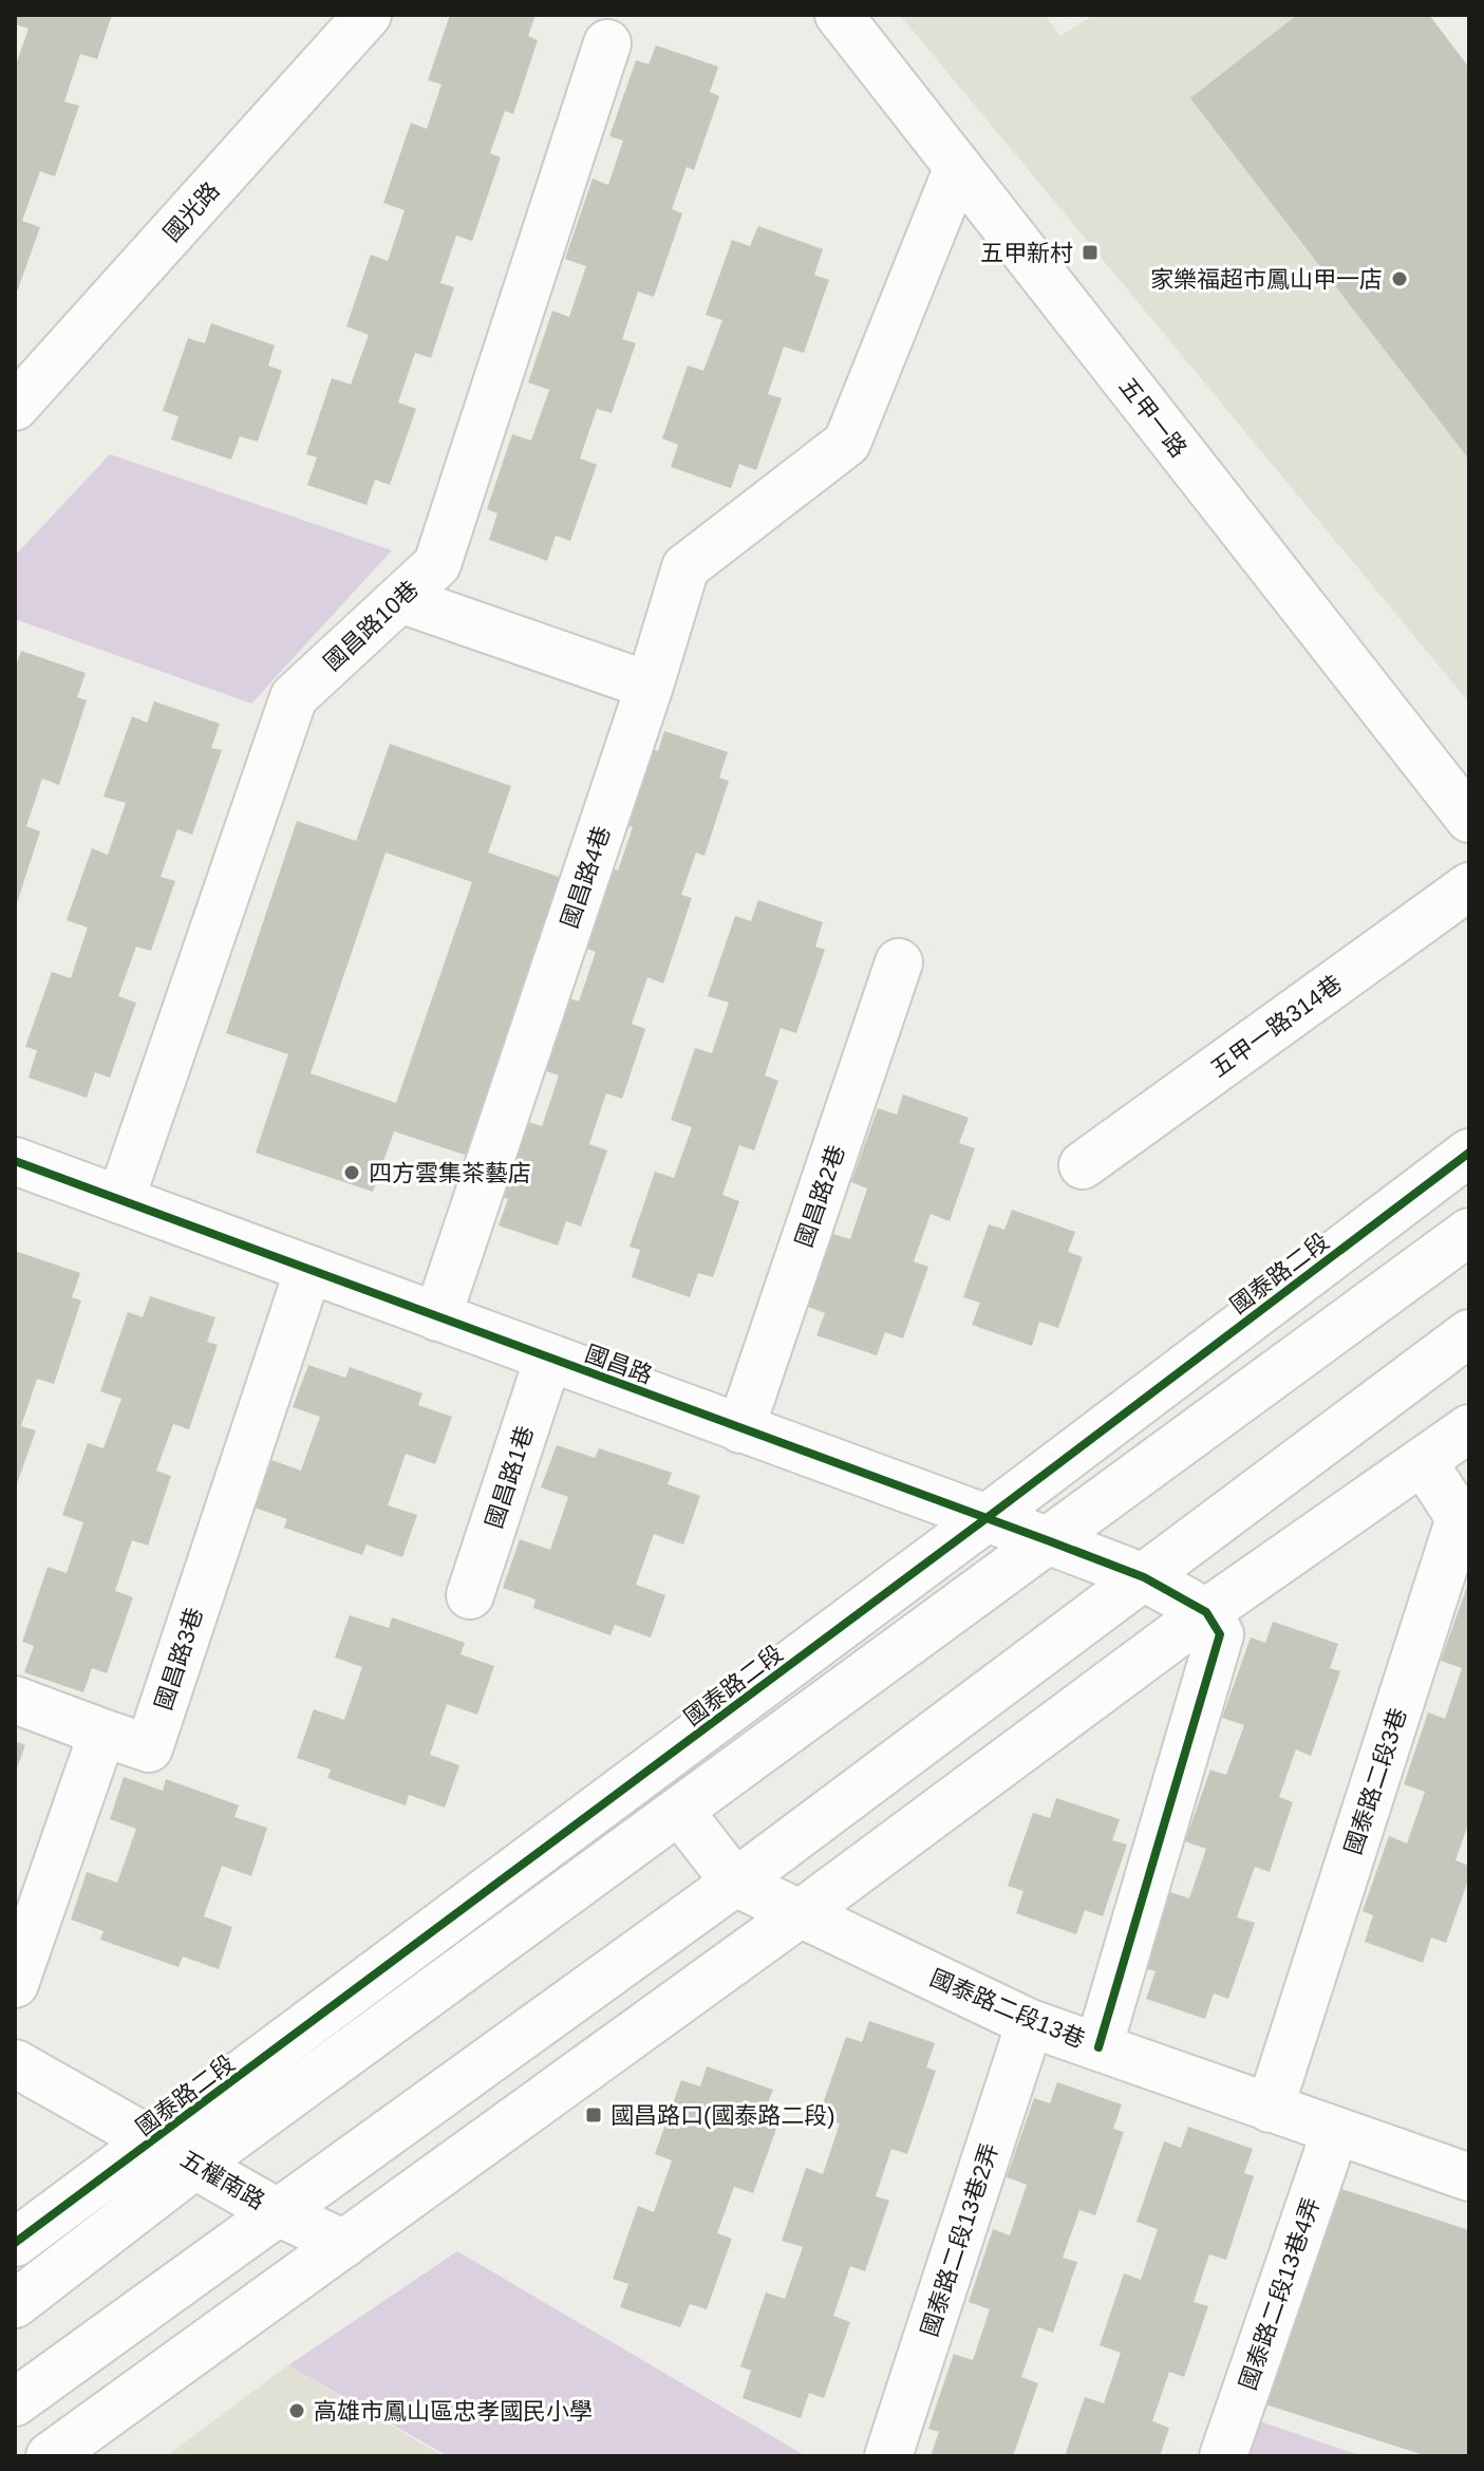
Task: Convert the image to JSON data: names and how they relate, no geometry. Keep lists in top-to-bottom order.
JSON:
{
  "streets": {
    "street": [
      "國光路",
      "五甲一路",
      "國昌路10巷",
      "國昌路4巷",
      "五甲一路314巷",
      "國昌路2巷",
      "國泰路二段",
      "國昌路",
      "國昌路1巷",
      "國昌路3巷",
      "國泰路二段3巷",
      "國泰路二段13巷",
      "五權南路",
      "國泰路二段13巷2弄",
      "國泰路二段13巷4弄"
    ]
  },
  "crossings": [
    ["五甲一路", "國昌路4巷"],
    ["國昌路10巷", "國昌路"],
    ["國昌路4巷", "國昌路"],
    ["國昌路2巷", "國昌路"],
    ["國泰路二段", "國昌路"],
    ["國泰路二段", "五權南路"],
    ["國昌路", "國昌路1巷"],
    ["國昌路", "國昌路3巷"],
    ["國泰路二段3巷", "國泰路二段13巷"],
    ["國泰路二段13巷", "國泰路二段13巷2弄"],
    ["國泰路二段13巷", "國泰路二段13巷4弄"]
  ],
  "places": {
    "transit": ["五甲新村", "國昌路口(國泰路二段)"],
    "other": ["家樂福超市鳳山甲一店", "四方雲集茶藝店", "高雄市鳳山區忠孝國民小學"]
  }
}
